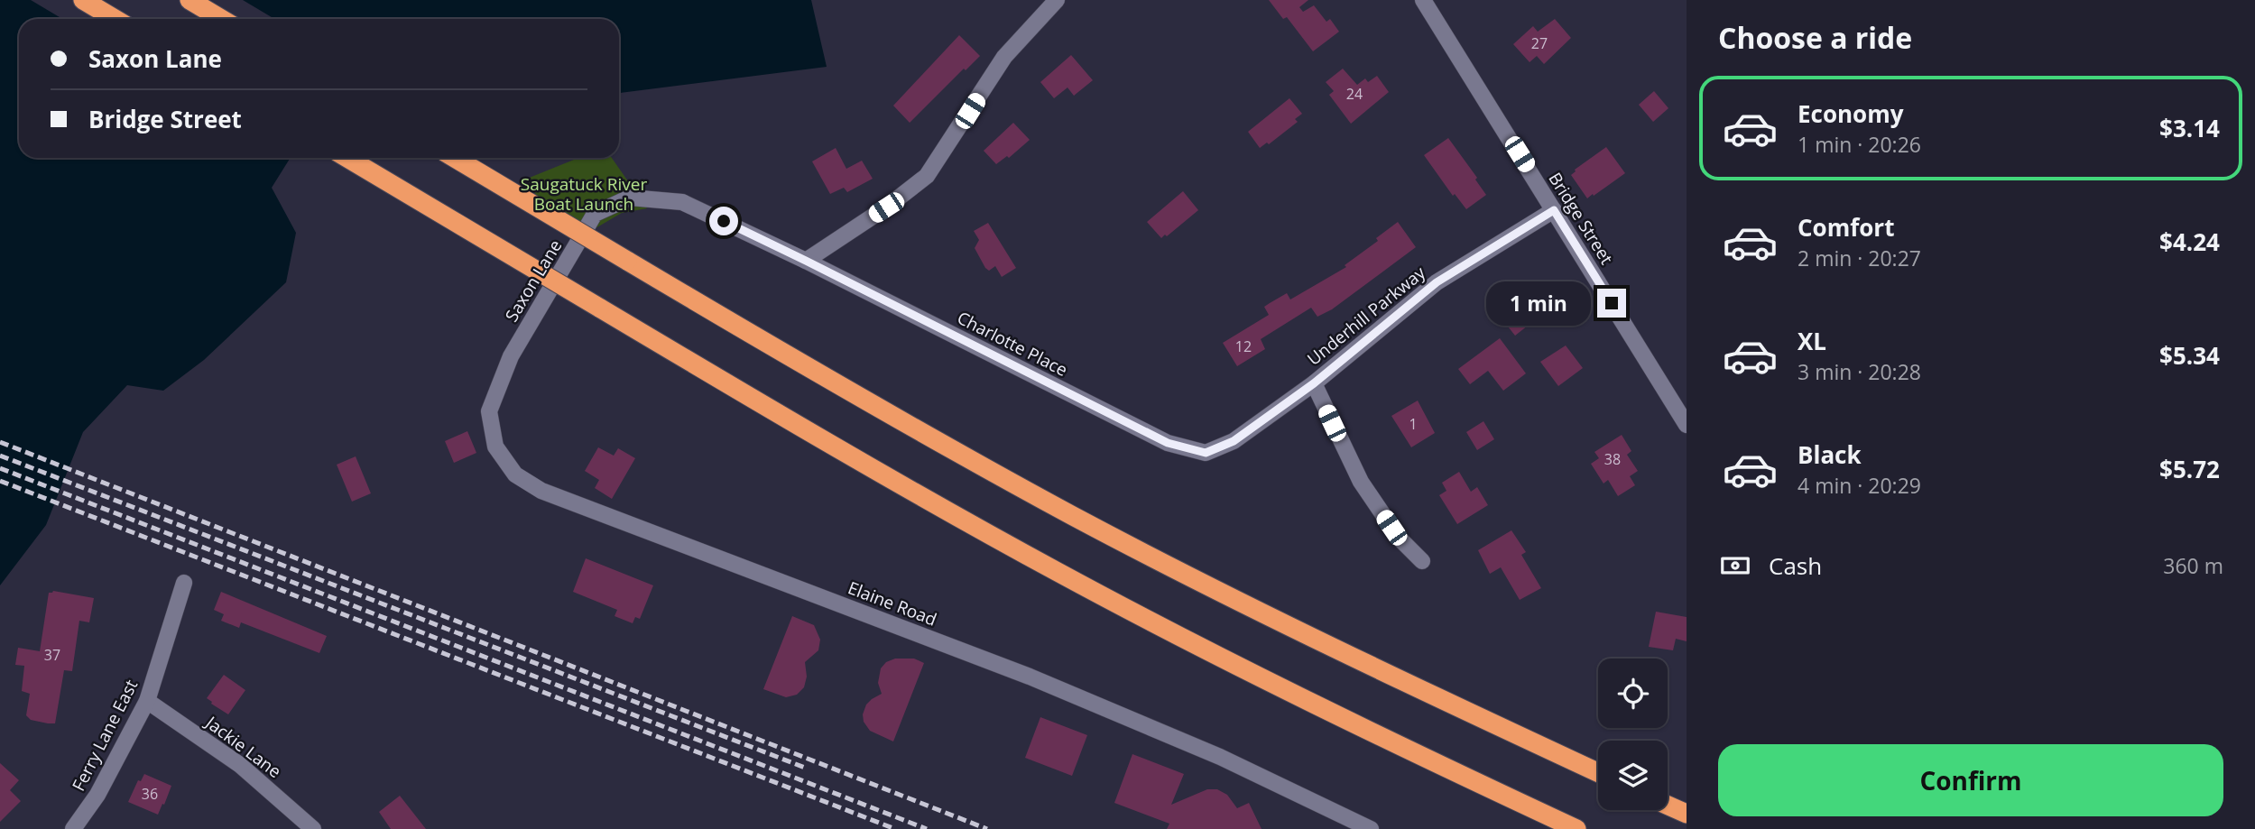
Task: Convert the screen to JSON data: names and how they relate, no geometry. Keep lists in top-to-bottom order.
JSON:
{
  "streets": {
    "street": [
      "Bridge Street",
      "Saxon Lane",
      "Underhill Parkway",
      "Charlotte Place",
      "Elaine Road",
      "Ferry Lane East",
      "Jackie Lane"
    ]
  },
  "crossings": [
    ["Bridge Street", "Underhill Parkway"],
    ["Saxon Lane", "Charlotte Place"],
    ["Saxon Lane", "Elaine Road"],
    ["Underhill Parkway", "Charlotte Place"],
    ["Ferry Lane East", "Jackie Lane"]
  ],
  "parks": ["Saugatuck River Boat Launch"],
  "house_numbers": [
    "27",
    "24",
    "12",
    "1",
    "38",
    "37",
    "36"
  ],
  "page": {
    "heading": "Choose a ride",
    "banner": ["Saxon Lane", "Bridge Street"],
    "list": [
      {
        "name": "Economy",
        "note": "1 min · 20:26",
        "value": "$3.14"
      },
      {
        "name": "Comfort",
        "note": "2 min · 20:27",
        "value": "$4.24"
      },
      {
        "name": "XL",
        "note": "3 min · 20:28",
        "value": "$5.34"
      },
      {
        "name": "Black",
        "note": "4 min · 20:29",
        "value": "$5.72"
      }
    ],
    "bubble": "1 min",
    "pay": ["Cash", "360 m"],
    "buttons": "Confirm"
  }
}
